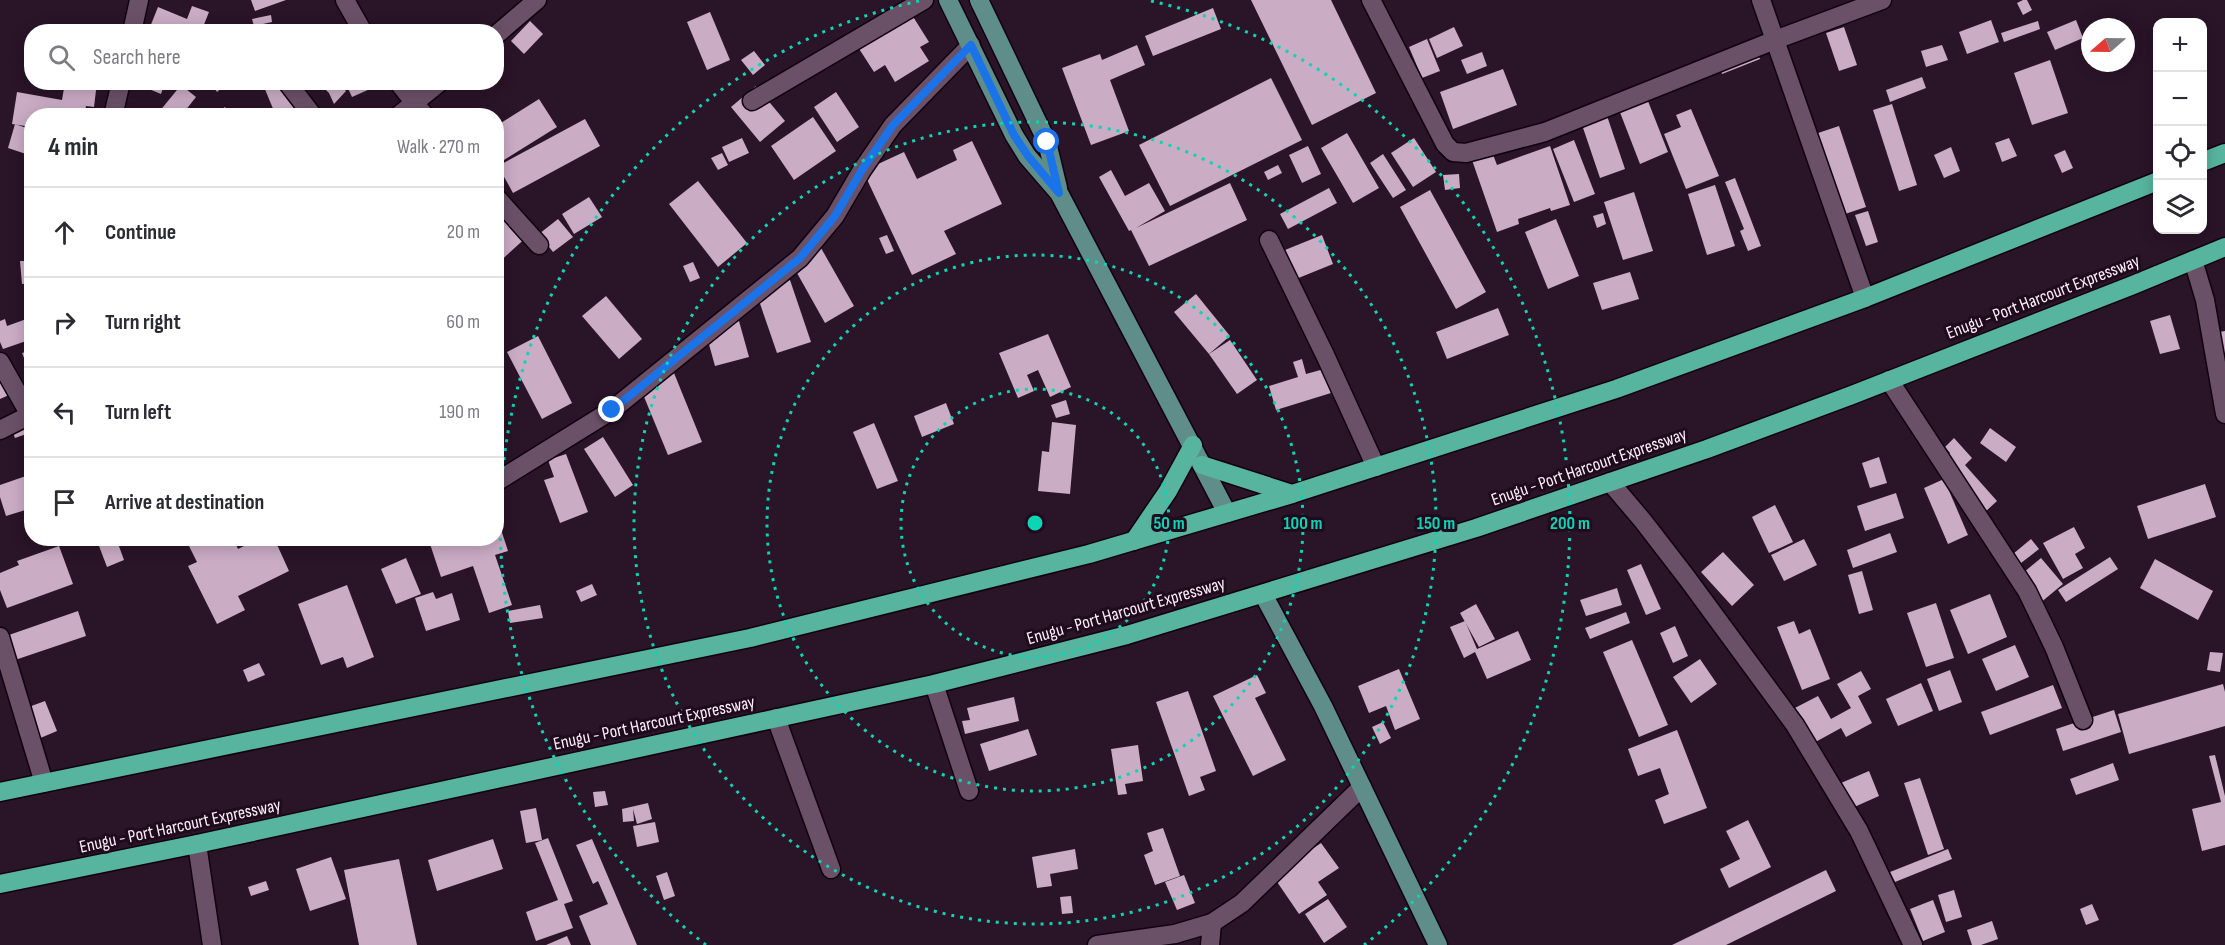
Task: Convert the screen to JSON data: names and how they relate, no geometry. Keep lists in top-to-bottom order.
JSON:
{
  "streets": {
    "highway": ["Enugu - Port Harcourt Expressway"]
  },
  "north": "left",
  "page": {
    "map_buttons": ["+", "−"],
    "search": "Search here",
    "heading": ["4 min", "Walk · 270 m"],
    "list": [
      ["Continue", "20 m"],
      ["Turn right", "60 m"],
      ["Turn left", "190 m"],
      "Arrive at destination"
    ]
  },
  "rings": [
    "50 m",
    "100 m",
    "150 m",
    "200 m"
  ]
}
